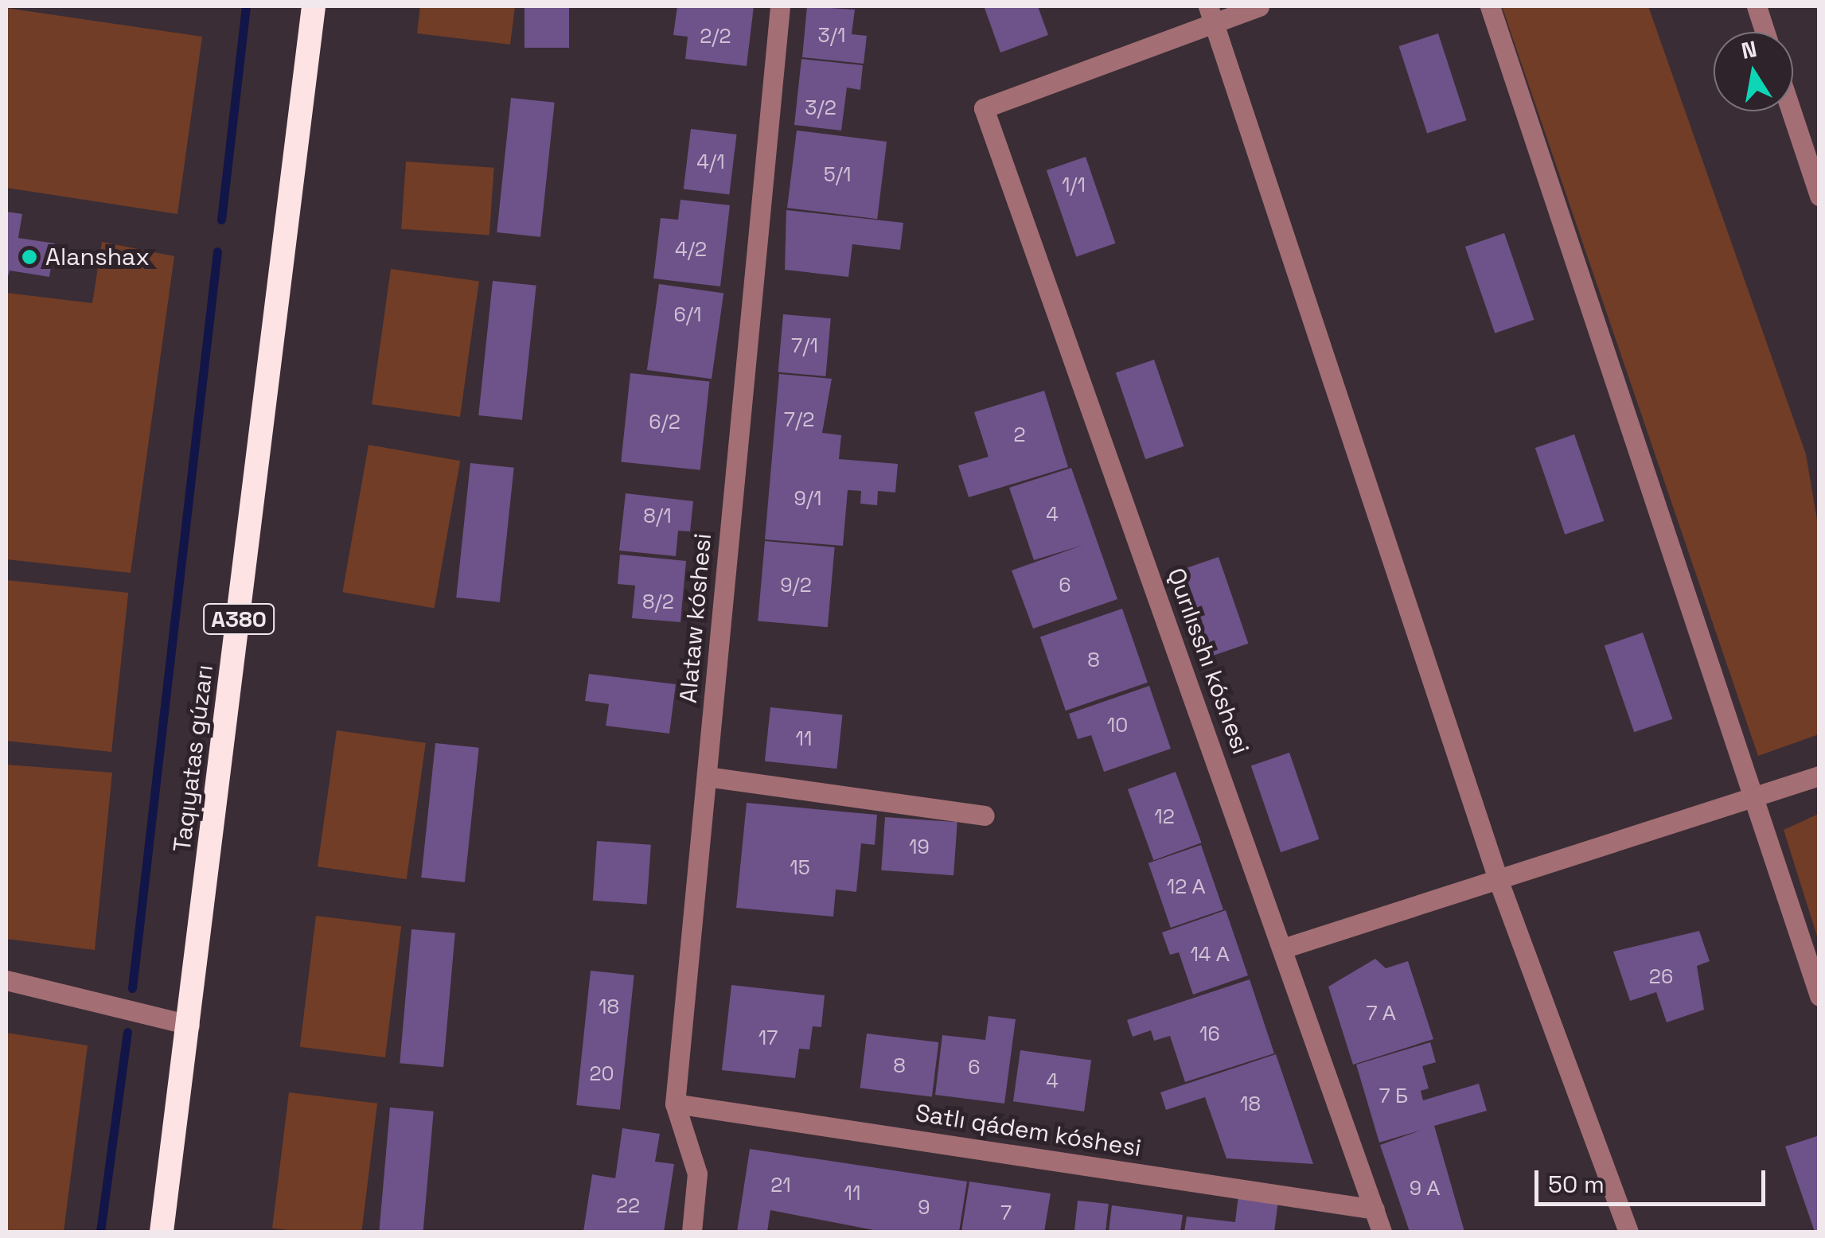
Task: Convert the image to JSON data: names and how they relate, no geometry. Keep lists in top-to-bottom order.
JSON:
{
  "streets": {
    "highway": ["A380", "Taqıyatas gúzarı"],
    "street": ["Alataw kóshesi", "Qurılısshı kóshesi", "Satlı qádem kóshesi"]
  },
  "crossings": [
    ["Alataw kóshesi", "Satlı qádem kóshesi"],
    ["Qurılısshı kóshesi", "Satlı qádem kóshesi"]
  ],
  "places": ["Alanshax"],
  "house_numbers": [
    "3/1",
    "2/2",
    "3/2",
    "4/1",
    "5/1",
    "1/1",
    "4/2",
    "6/1",
    "7/1",
    "7/2",
    "6/2",
    "2",
    "9/1",
    "4",
    "8/1",
    "9/2",
    "6",
    "8/2",
    "8",
    "10",
    "11",
    "12",
    "19",
    "15",
    "12 А",
    "14 А",
    "26",
    "18",
    "7 А",
    "16",
    "17",
    "8",
    "6",
    "20",
    "4",
    "7 Б",
    "18",
    "21",
    "9 А",
    "11",
    "22",
    "9",
    "7"
  ],
  "scale_bar": "50 m",
  "north": "top"
}
